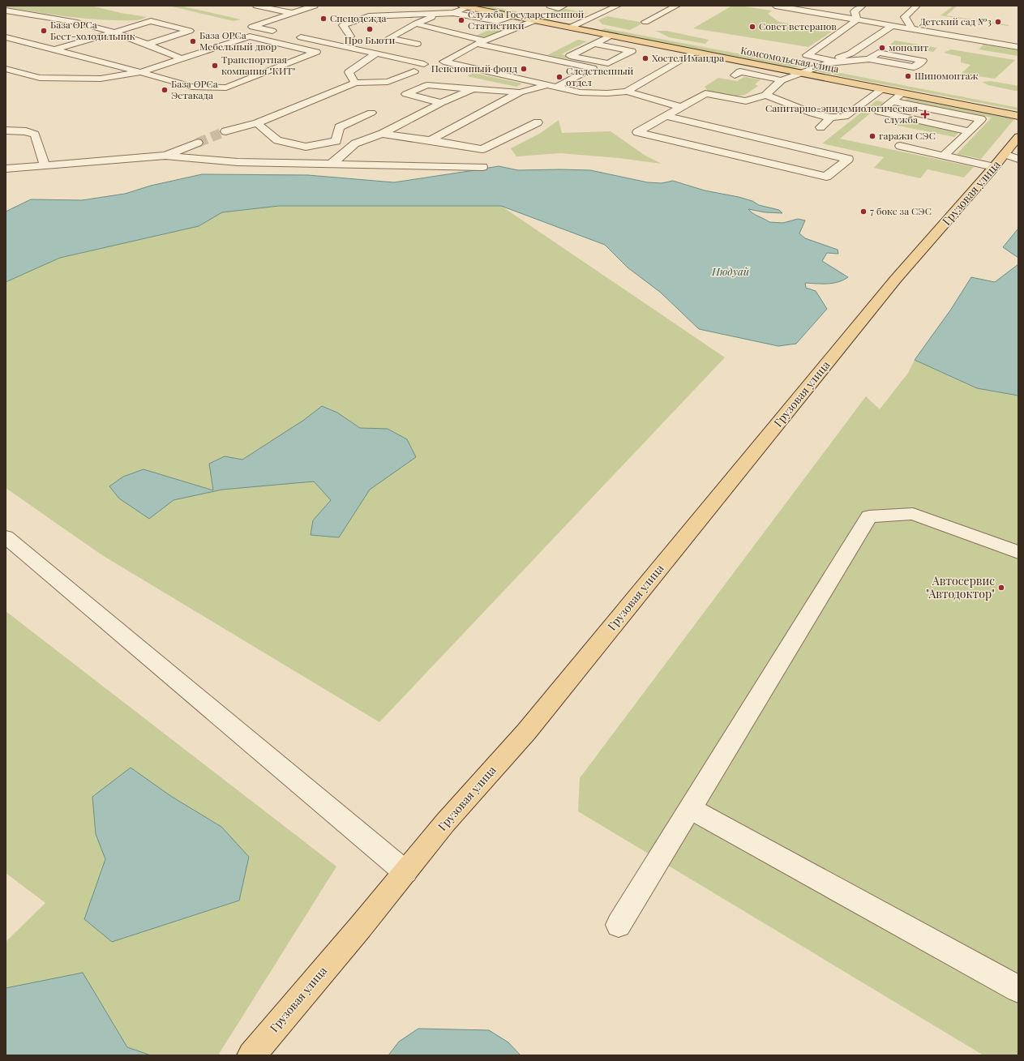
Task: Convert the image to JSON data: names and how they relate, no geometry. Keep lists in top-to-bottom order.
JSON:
{
  "streets": {
    "main road": ["Комсомольская улица", "Грузовая улица"]
  },
  "water": ["Нюдуай"],
  "places": {
    "other": [
      "Спецодежда",
      "Служба Государственной Статистики",
      "Детский сад №3",
      "Совет ветеранов",
      "Про Бьюти",
      "База ОРСа Бест-холодильник",
      "База ОРСа Мебельный двор",
      "монолит",
      "ХостелИмандра",
      "Транспортная компания \"КИТ\"",
      "Пенсионный фонд",
      "Шиномонтаж",
      "Следственный отдел",
      "База ОРСа Эстакада",
      "гаражи СЭС",
      "7 бокс за СЭС",
      "Автосервис \"Автодоктор\""
    ],
    "health": ["Санитарно-эпидемиологическая служба"]
  }
}
